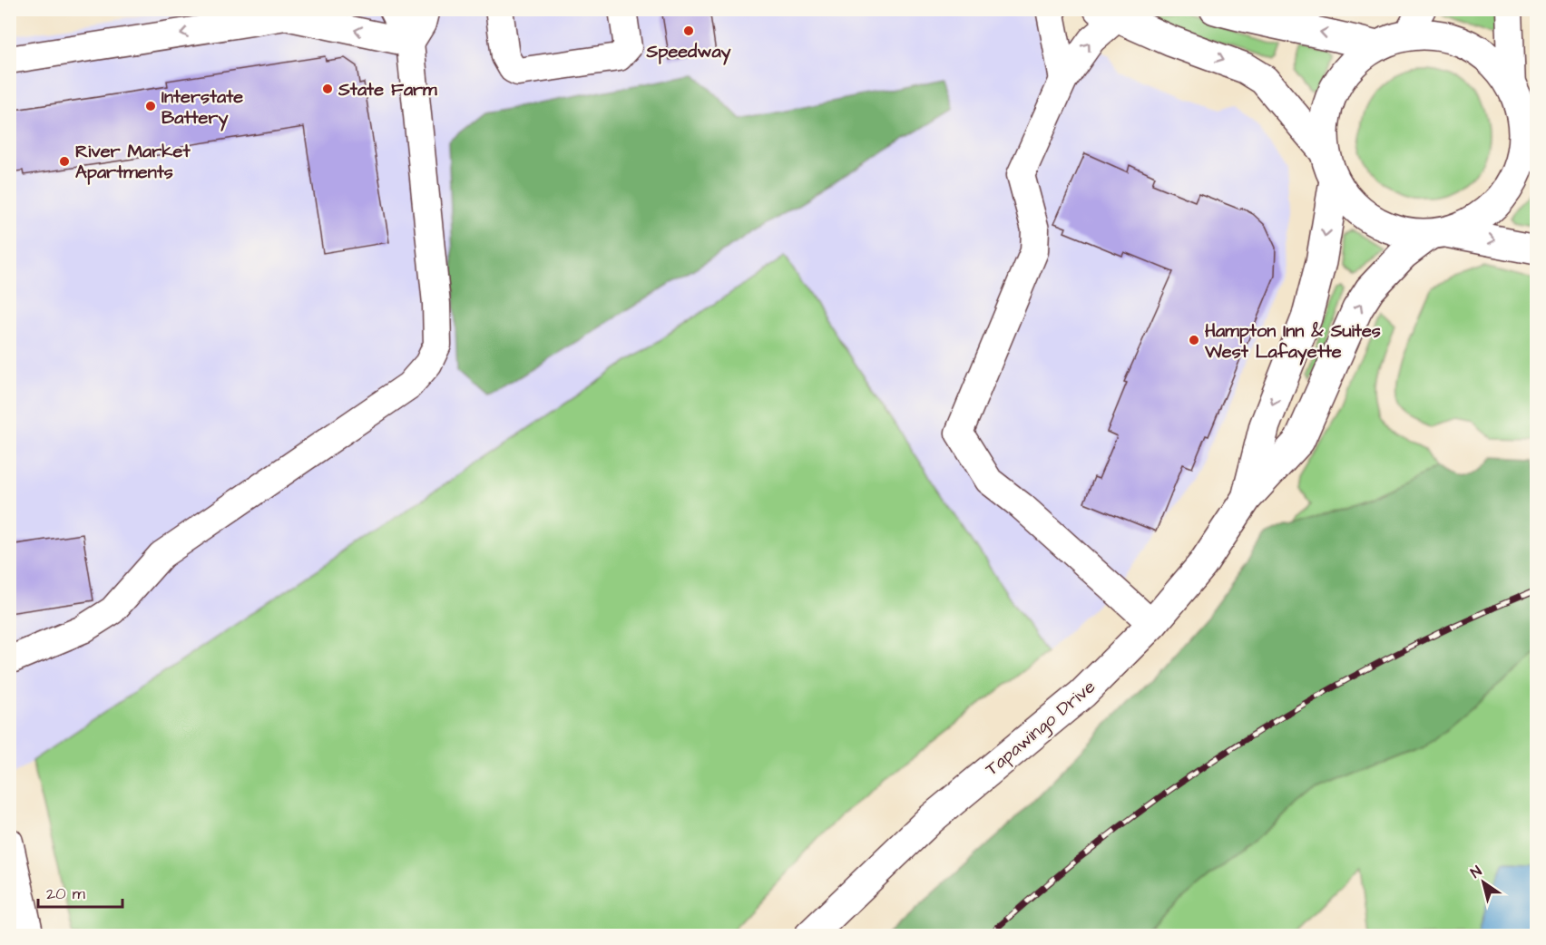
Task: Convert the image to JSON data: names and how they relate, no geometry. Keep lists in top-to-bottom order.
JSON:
{
  "streets": {
    "main road": ["Tapawingo Drive"]
  },
  "places": [
    "Speedway",
    "State Farm",
    "Interstate Battery",
    "River Market Apartments",
    "Hampton Inn & Suites West Lafayette"
  ],
  "scale_bar": "20 m",
  "north": "top left"
}
